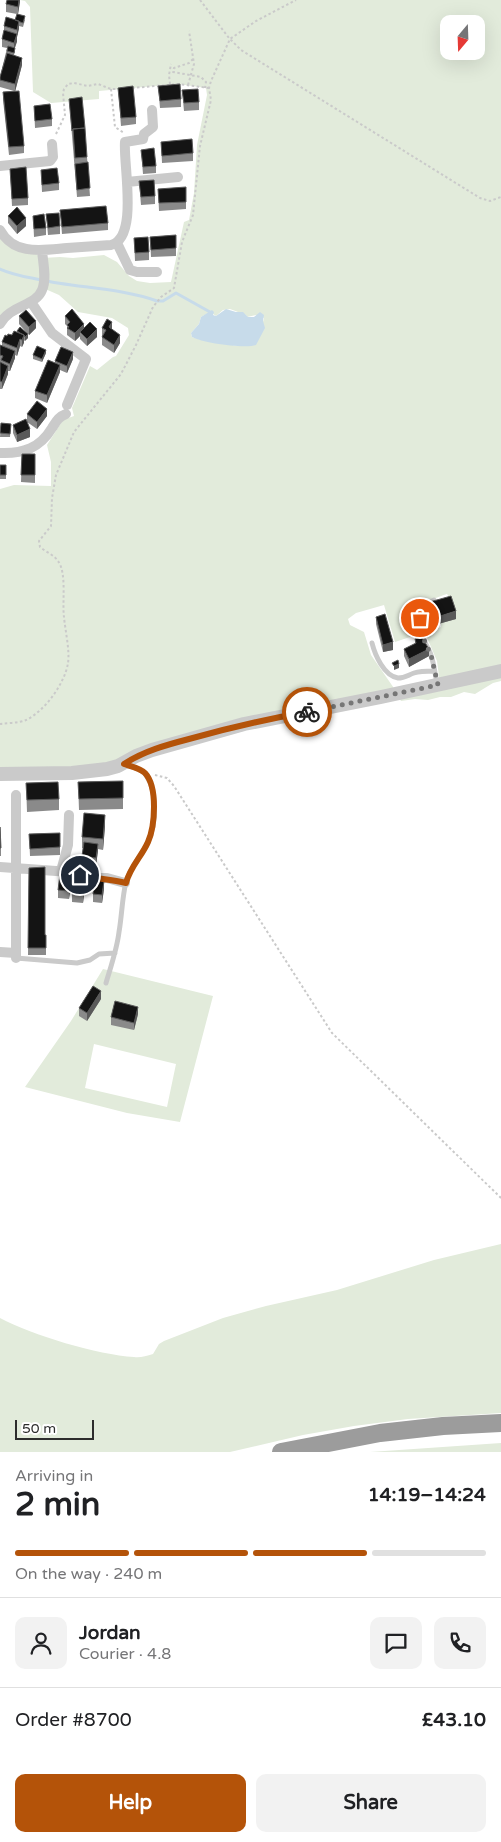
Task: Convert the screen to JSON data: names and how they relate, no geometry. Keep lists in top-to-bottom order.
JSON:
{
  "scale_bar": "50 m",
  "north": "bottom",
  "page": {
    "scale": "50 m",
    "heading": ["2 min", "Arriving in", "14:19–14:24"],
    "panel": [
      "Jordan",
      "Courier · 4.8",
      "Order #8700",
      "£43.10"
    ],
    "bar": "On the way · 240 m",
    "buttons": ["Help", "Share"]
  }
}
